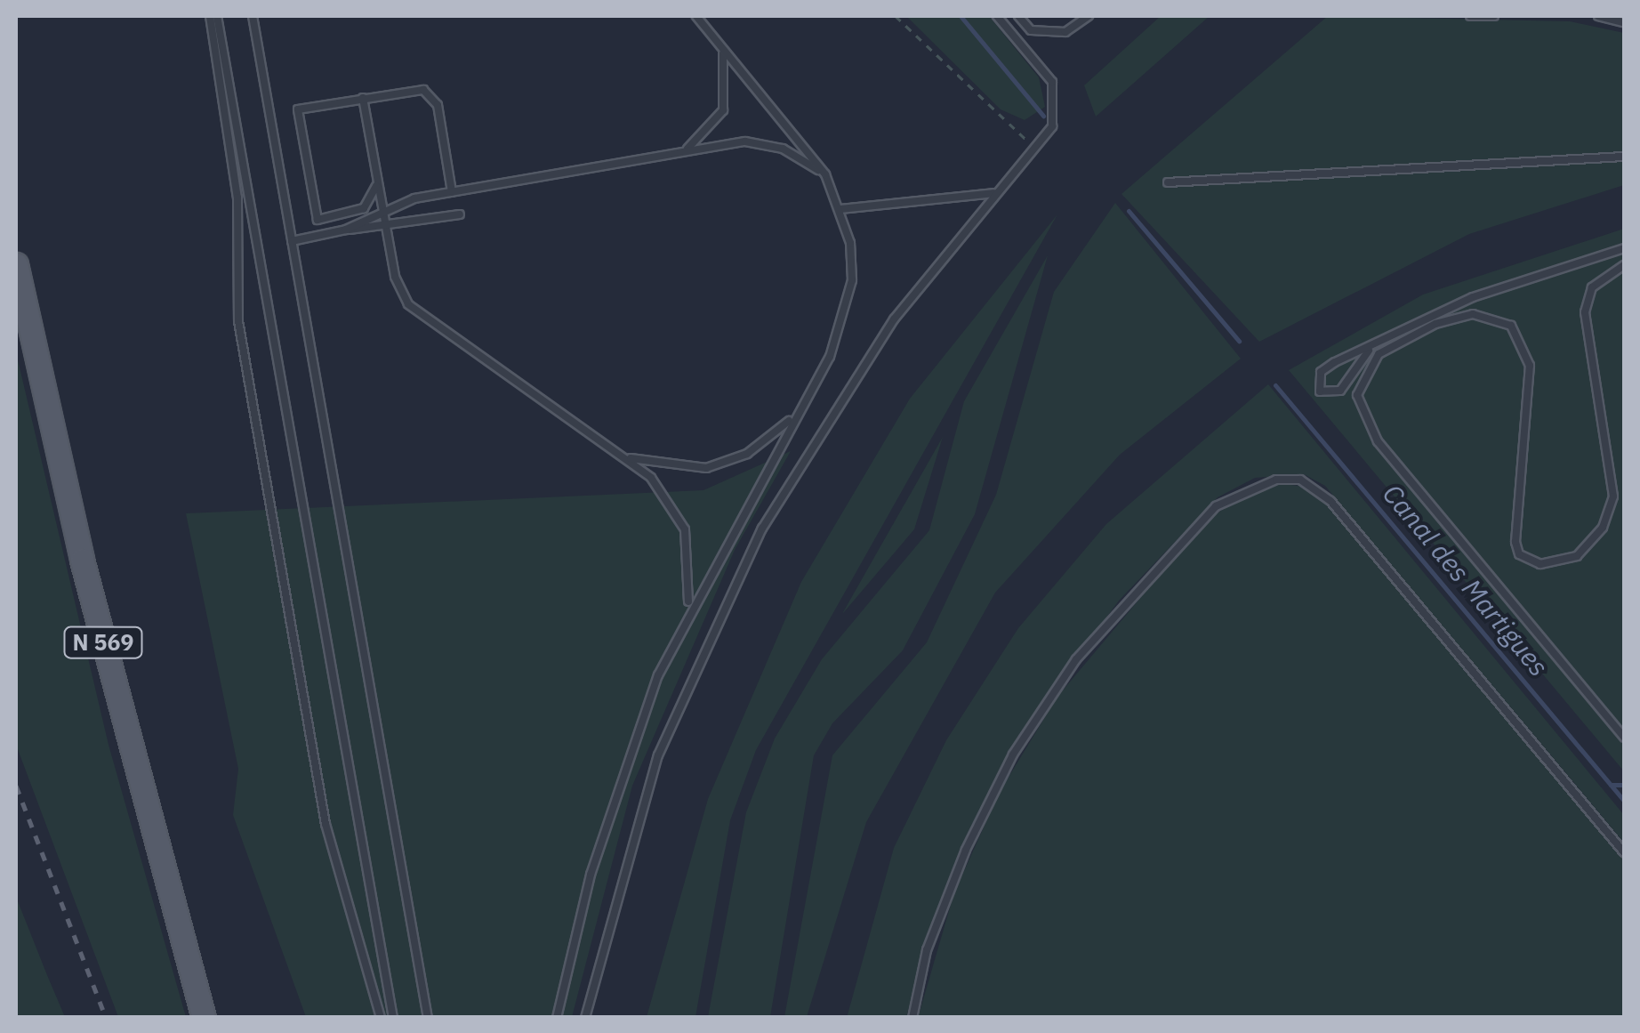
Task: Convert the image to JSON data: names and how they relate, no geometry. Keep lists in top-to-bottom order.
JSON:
{
  "streets": {
    "main road": ["N 569"]
  },
  "water": ["Canal des Martigues"]
}
